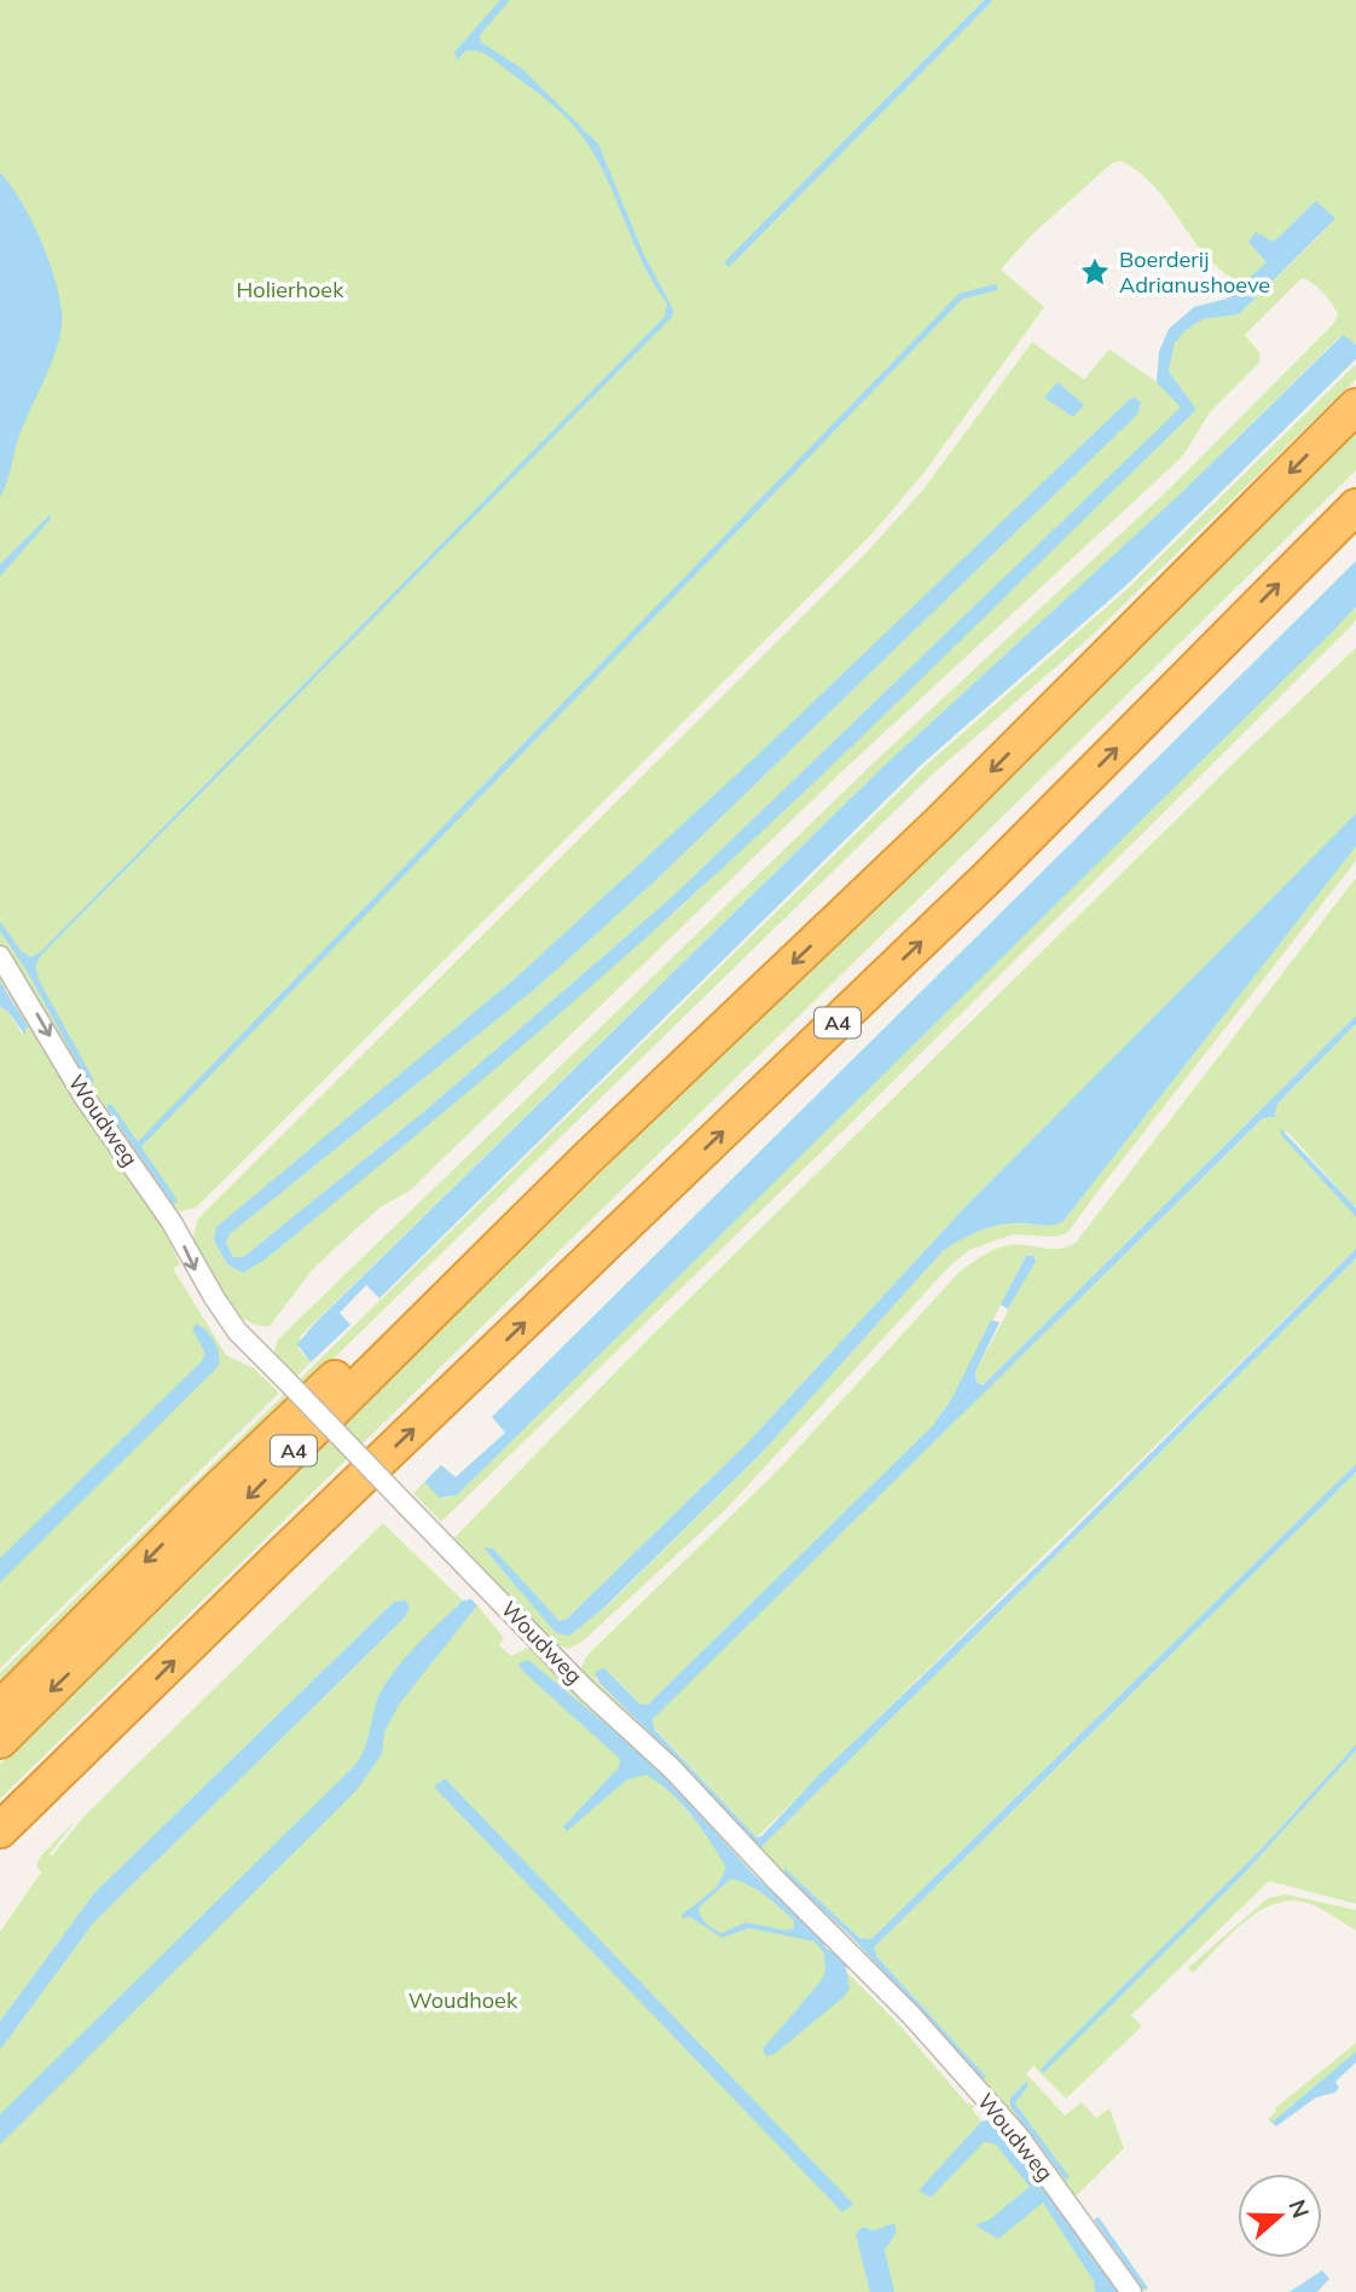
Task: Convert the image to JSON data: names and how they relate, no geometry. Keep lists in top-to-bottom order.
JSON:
{
  "streets": {
    "highway": ["A4"],
    "street": ["Woudweg"]
  },
  "one_way": ["Woudweg"],
  "parks": ["Holierhoek", "Woudhoek"],
  "places": {
    "place": ["Boerderij Adrianushoeve"]
  },
  "north": "right"
}
